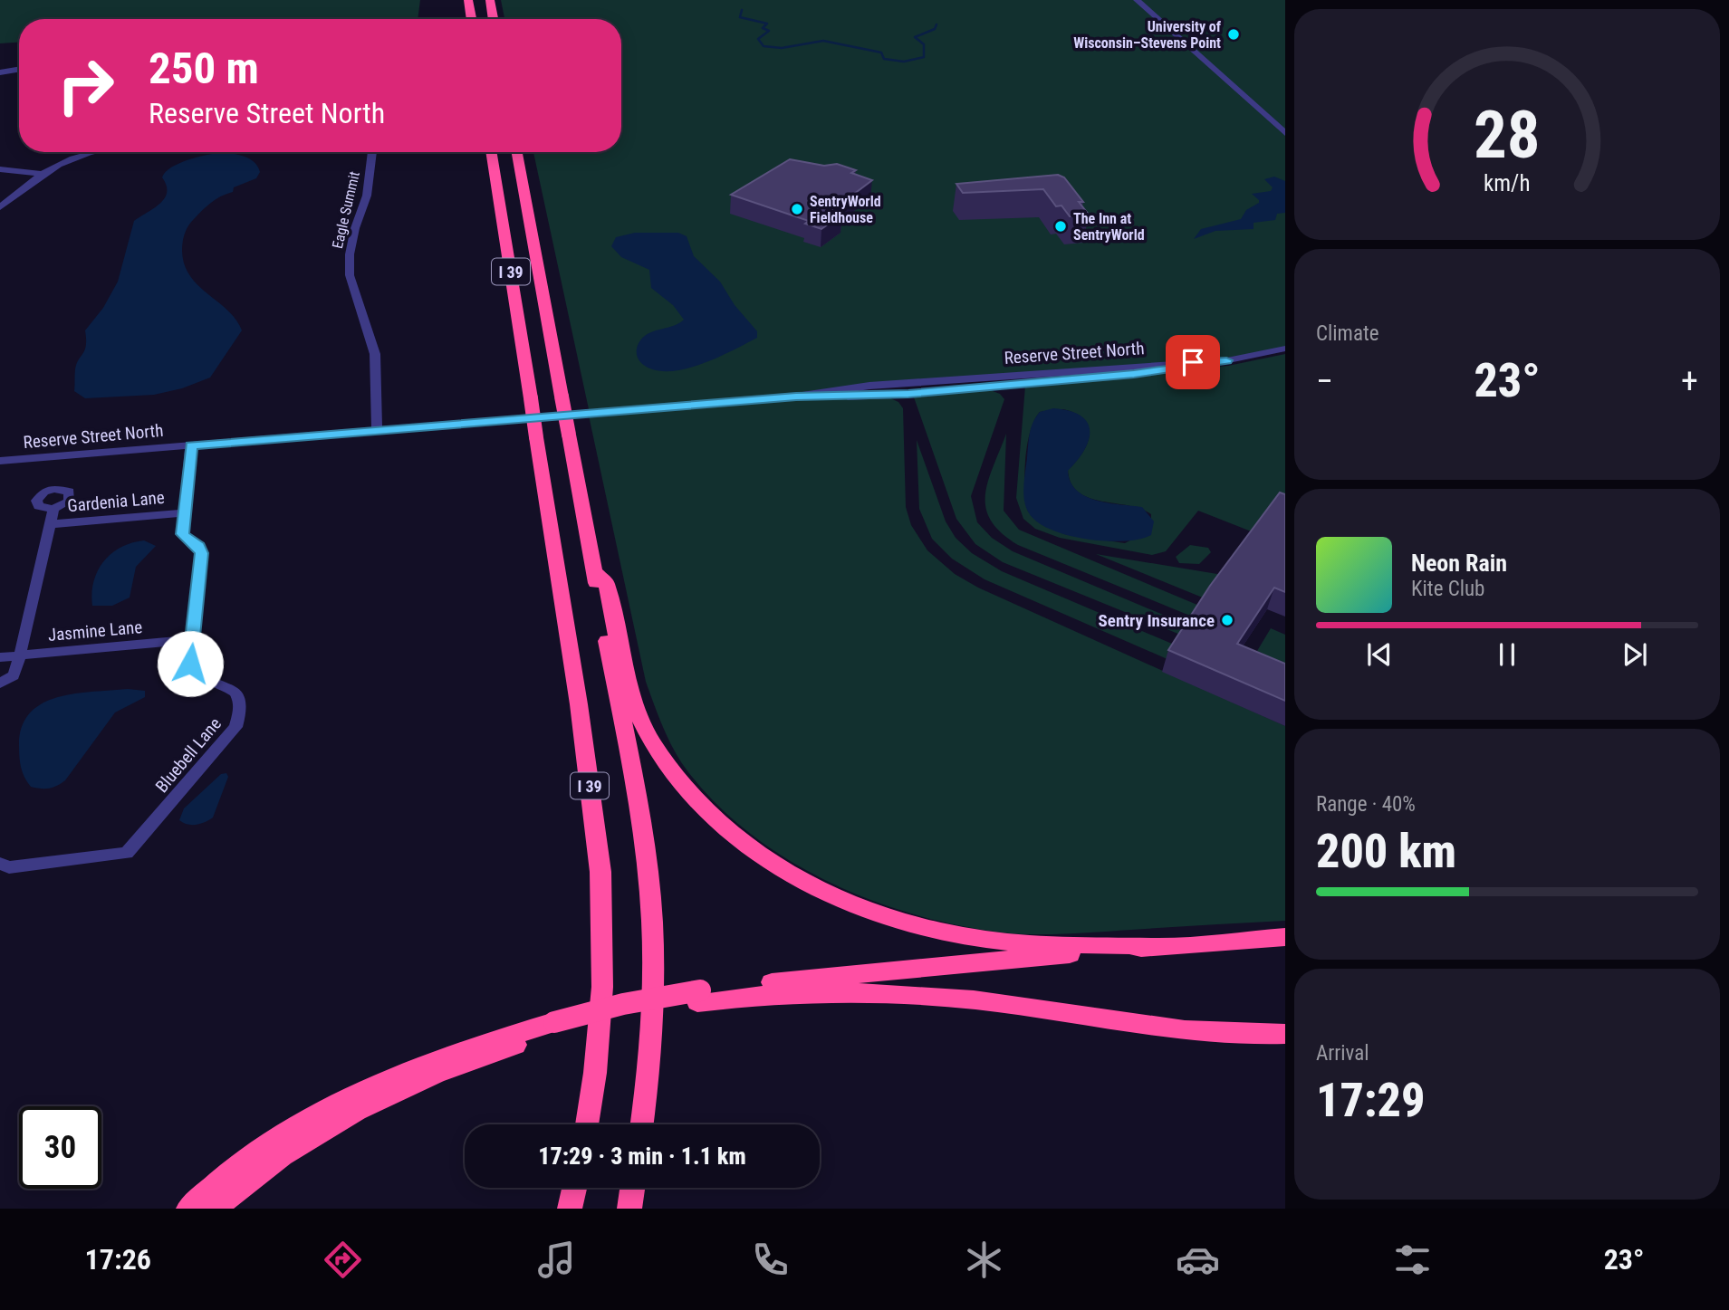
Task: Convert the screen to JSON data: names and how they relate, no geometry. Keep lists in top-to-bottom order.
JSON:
{
  "streets": {
    "highway": ["I 39"],
    "street": [
      "Eagle Summit",
      "Reserve Street North",
      "Gardenia Lane",
      "Jasmine Lane",
      "Bluebell Lane"
    ]
  },
  "crossings": [
    ["Eagle Summit", "Reserve Street North"],
    ["Reserve Street North", "Bluebell Lane"],
    ["Gardenia Lane", "Bluebell Lane"],
    ["Jasmine Lane", "Bluebell Lane"]
  ],
  "places": [
    "University of Wisconsin–Stevens Point",
    "SentryWorld Fieldhouse",
    "The Inn at SentryWorld",
    "Sentry Insurance"
  ],
  "page": {
    "turn": ["250 m", "Reserve Street North"],
    "tile": [
      "Climate",
      ["Range · 40%", "200 km"],
      ["Arrival", "17:29"]
    ],
    "heat": ["−", "23°", "+"],
    "song": ["Neon Rain", "Kite Club"],
    "limit": "30",
    "trip": "17:29 · 3 min · 1.1 km",
    "tabs": ["17:26", "23°"],
    "gauge": ["28", "km/h"]
  }
}
